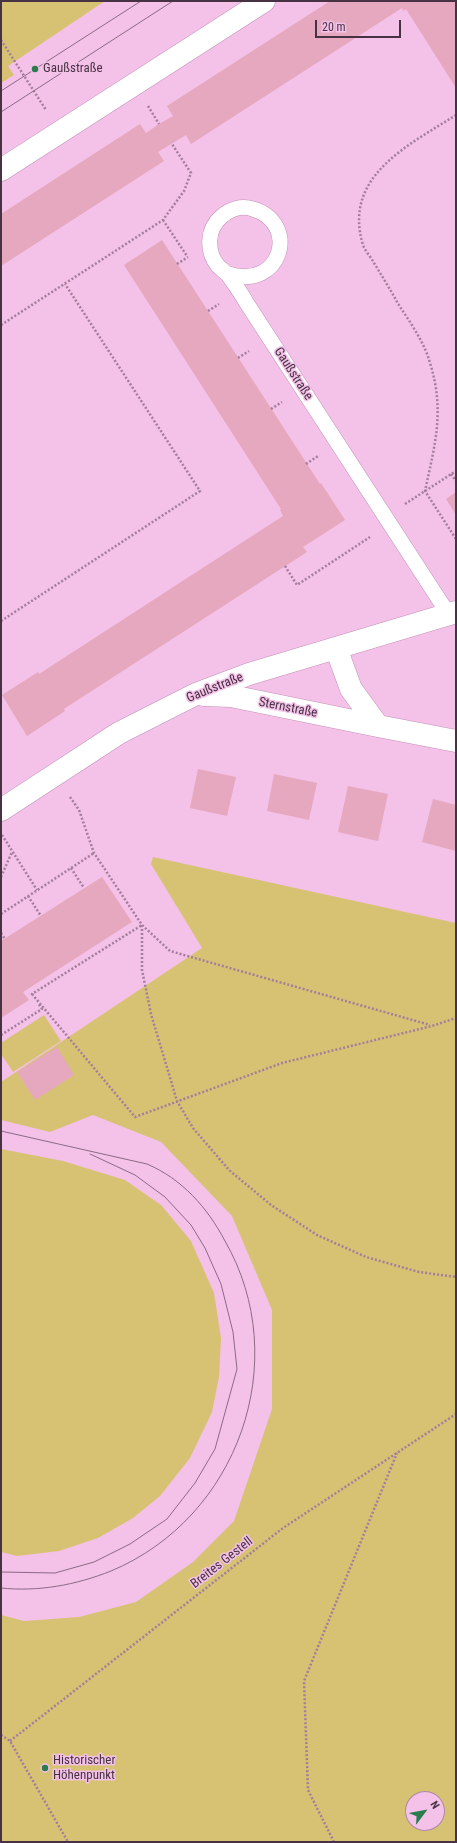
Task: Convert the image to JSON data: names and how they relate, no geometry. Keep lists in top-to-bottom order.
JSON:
{
  "streets": {
    "street": ["Gaußstraße", "Sternstraße"],
    "path": ["Breites Gestell"]
  },
  "crossings": [
    ["Gaußstraße", "Sternstraße"]
  ],
  "places": ["Gaußstraße", "Historischer Höhenpunkt"],
  "scale_bar": "20 m",
  "north": "top right"
}
